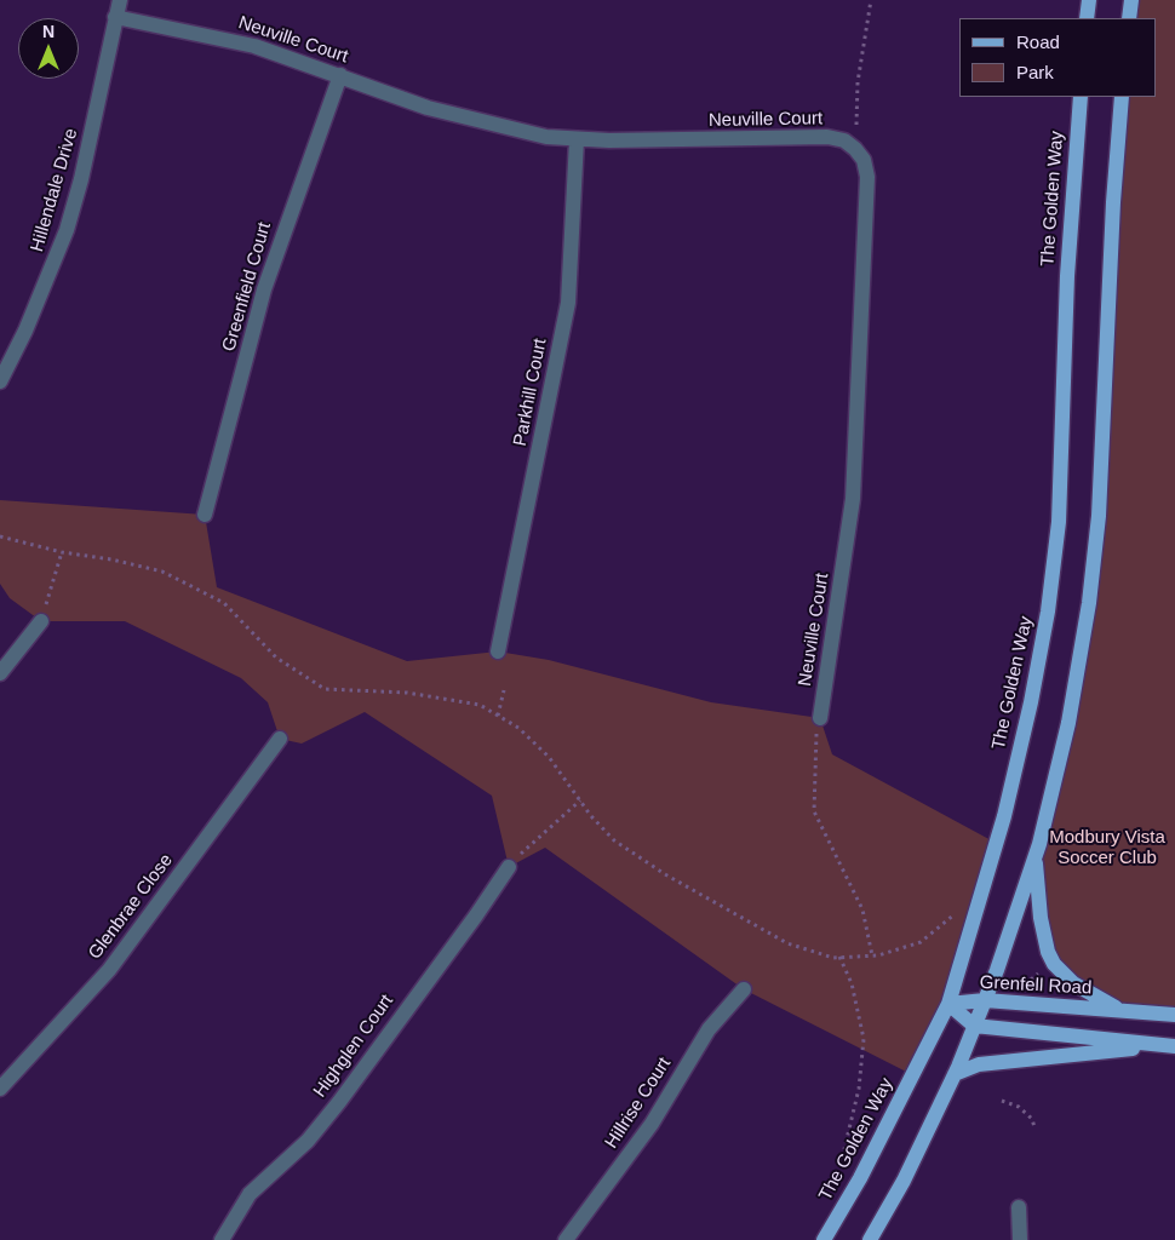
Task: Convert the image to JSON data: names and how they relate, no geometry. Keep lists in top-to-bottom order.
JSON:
{
  "streets": {
    "main road": ["The Golden Way", "Grenfell Road"],
    "street": [
      "Neuville Court",
      "Hillendale Drive",
      "Greenfield Court",
      "Parkhill Court",
      "Glenbrae Close",
      "Highglen Court",
      "Hillrise Court"
    ]
  },
  "crossings": [
    ["Neuville Court", "Hillendale Drive"],
    ["Neuville Court", "Greenfield Court"],
    ["Neuville Court", "Parkhill Court"],
    ["The Golden Way", "Grenfell Road"]
  ],
  "parks": ["Modbury Vista Soccer Club"],
  "legend": ["Road", "Park"],
  "north": "top"
}
